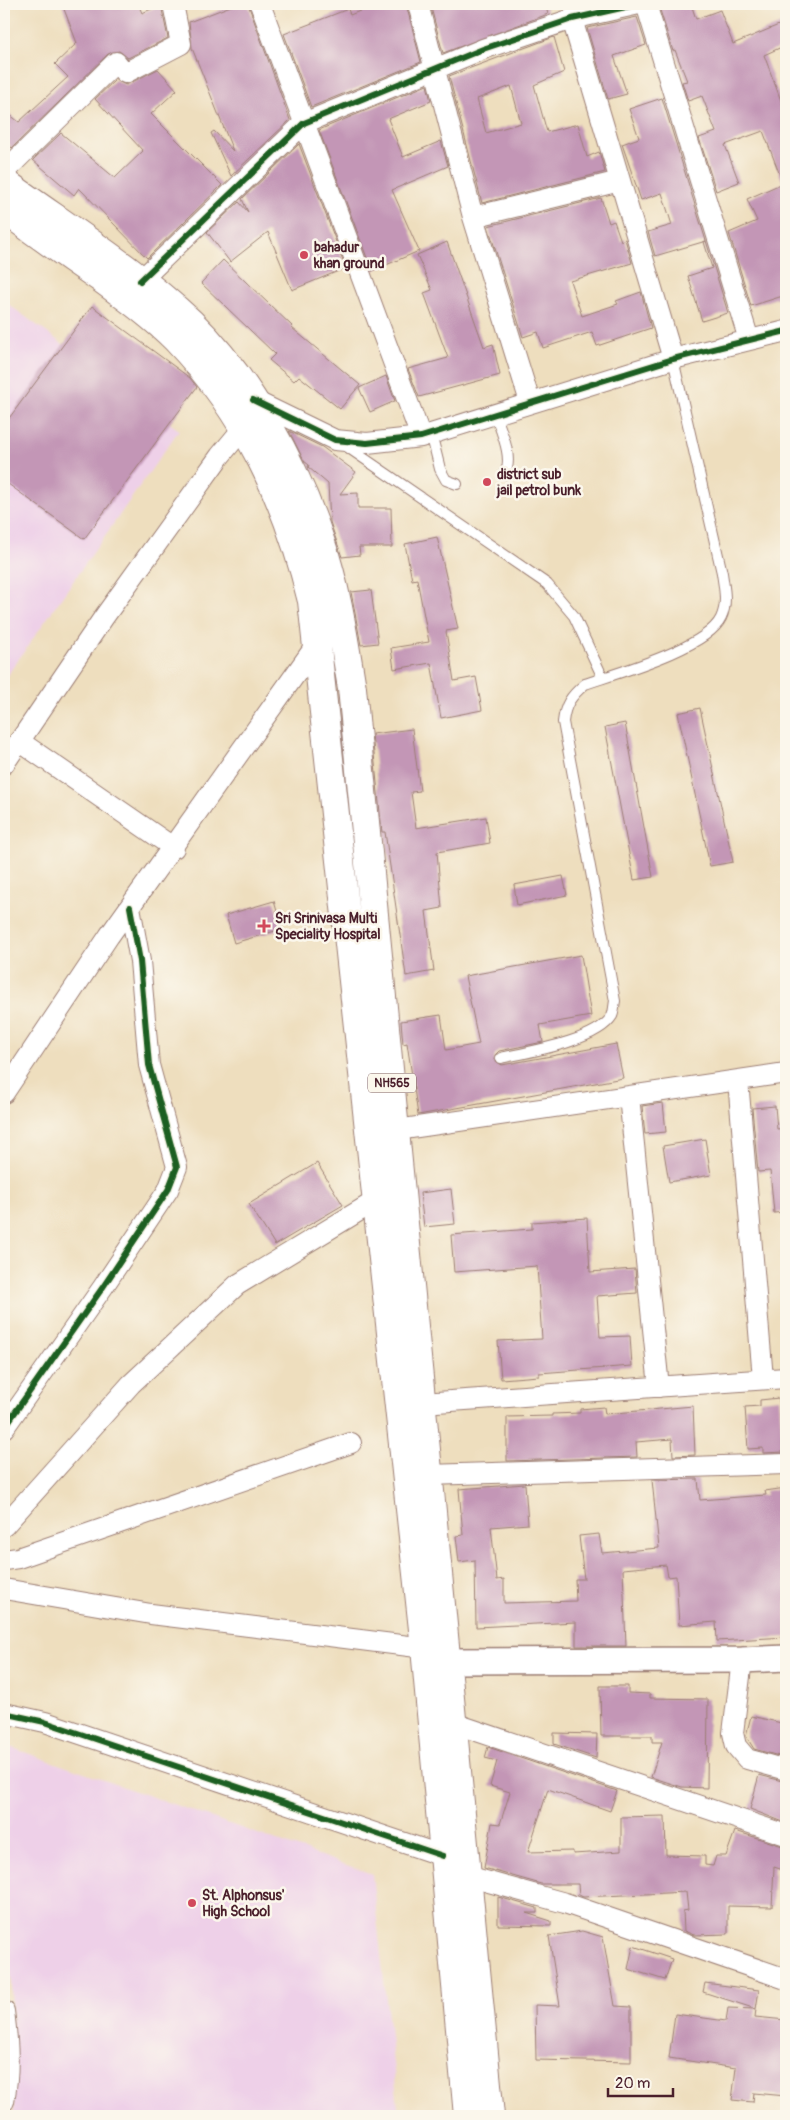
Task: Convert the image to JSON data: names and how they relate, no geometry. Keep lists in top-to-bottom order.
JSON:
{
  "streets": {
    "highway": ["NH565"]
  },
  "places": {
    "other": ["bahadur khan ground", "district sub jail petrol bunk", "St. Alphonsus' High School"],
    "health": ["Sri Srinivasa Multi Speciality Hospital"]
  },
  "scale_bar": "20 m"
}
